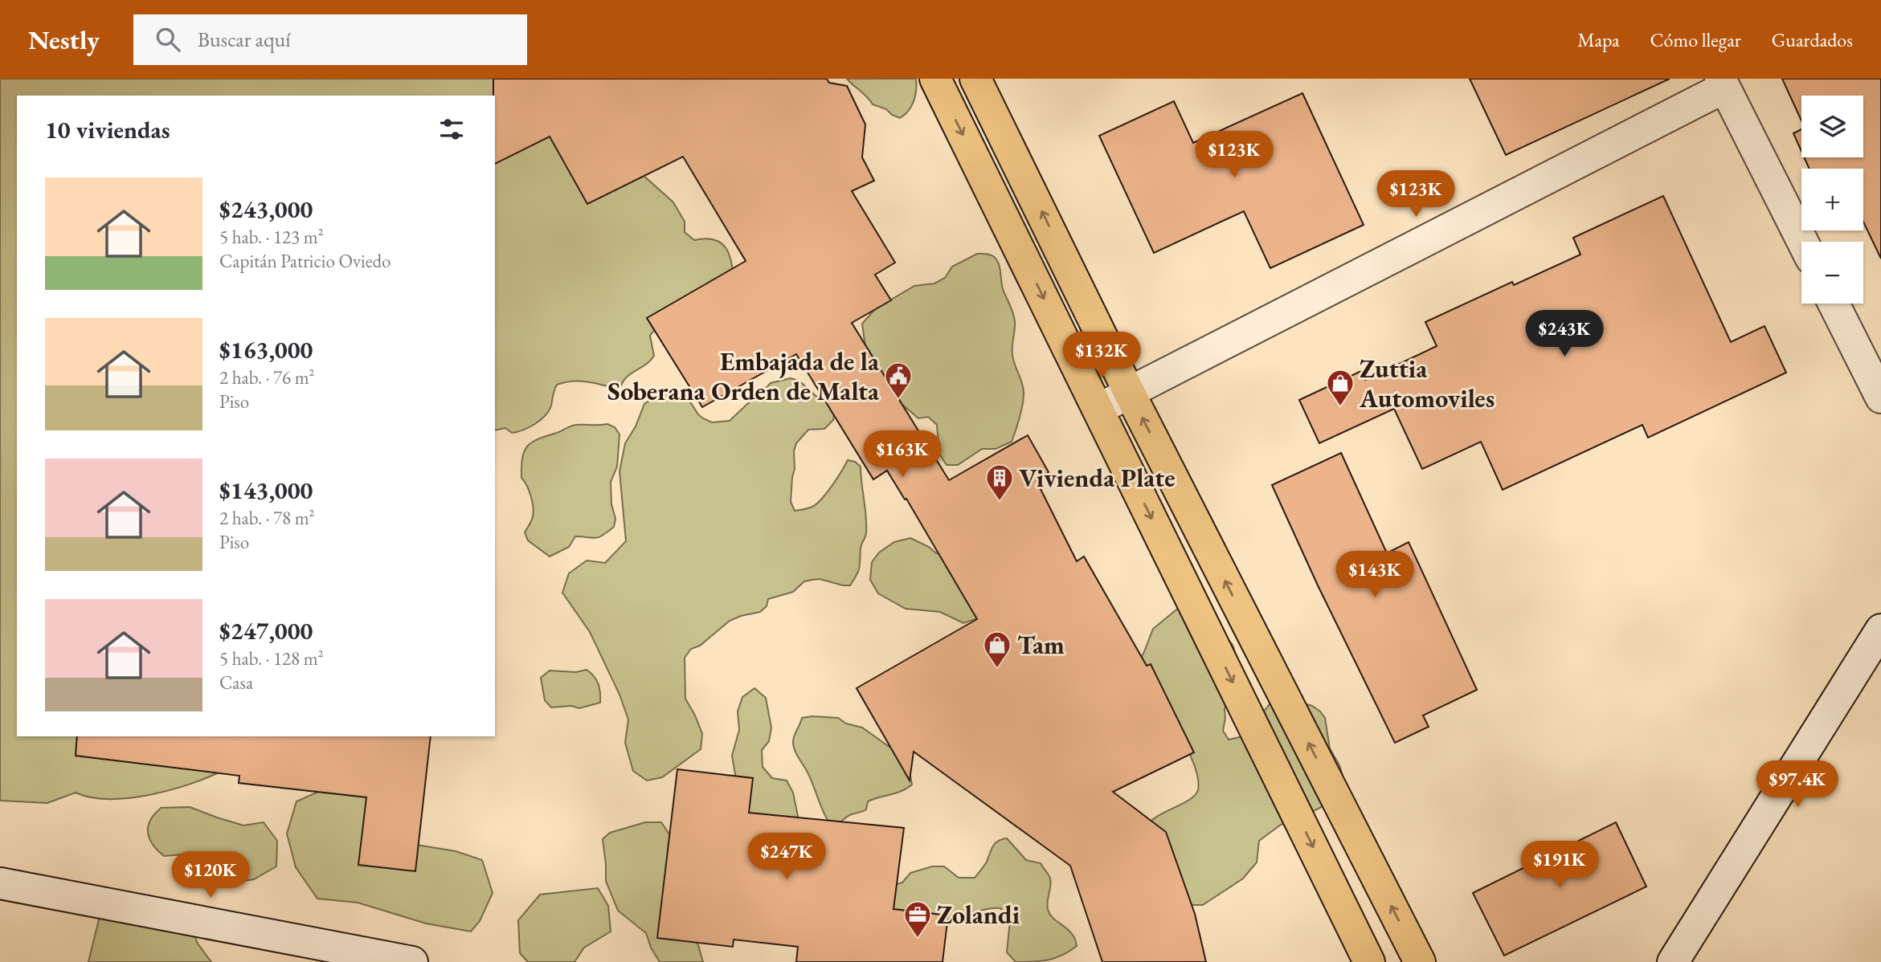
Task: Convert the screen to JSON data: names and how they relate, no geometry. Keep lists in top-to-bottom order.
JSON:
{
  "places": {
    "public building": ["Embajada de la Soberana Orden de Malta"],
    "shop": ["Zuttia Automoviles", "Tam"],
    "building": ["Vivienda Plate"],
    "office": ["Zolandi"]
  },
  "page": {
    "header": "Nestly",
    "search": "Buscar aquí",
    "nav": ["Mapa", "Cómo llegar", "Guardados"],
    "map_buttons": ["+", "−"],
    "heading": "10 viviendas",
    "price": [
      "$123K",
      "$123K",
      "$243K",
      "$132K",
      "$163K",
      "$143K",
      "$97.4K",
      "$247K",
      "$191K",
      "$120K"
    ],
    "list": [
      {
        "name": "$243,000",
        "note": "5 hab. · 123 m² · Capitán Patricio Oviedo"
      },
      {
        "name": "$163,000",
        "note": "2 hab. · 76 m² · Piso"
      },
      {
        "name": "$143,000",
        "note": "2 hab. · 78 m² · Piso"
      },
      {
        "name": "$247,000",
        "note": "5 hab. · 128 m² · Casa"
      }
    ]
  }
}
